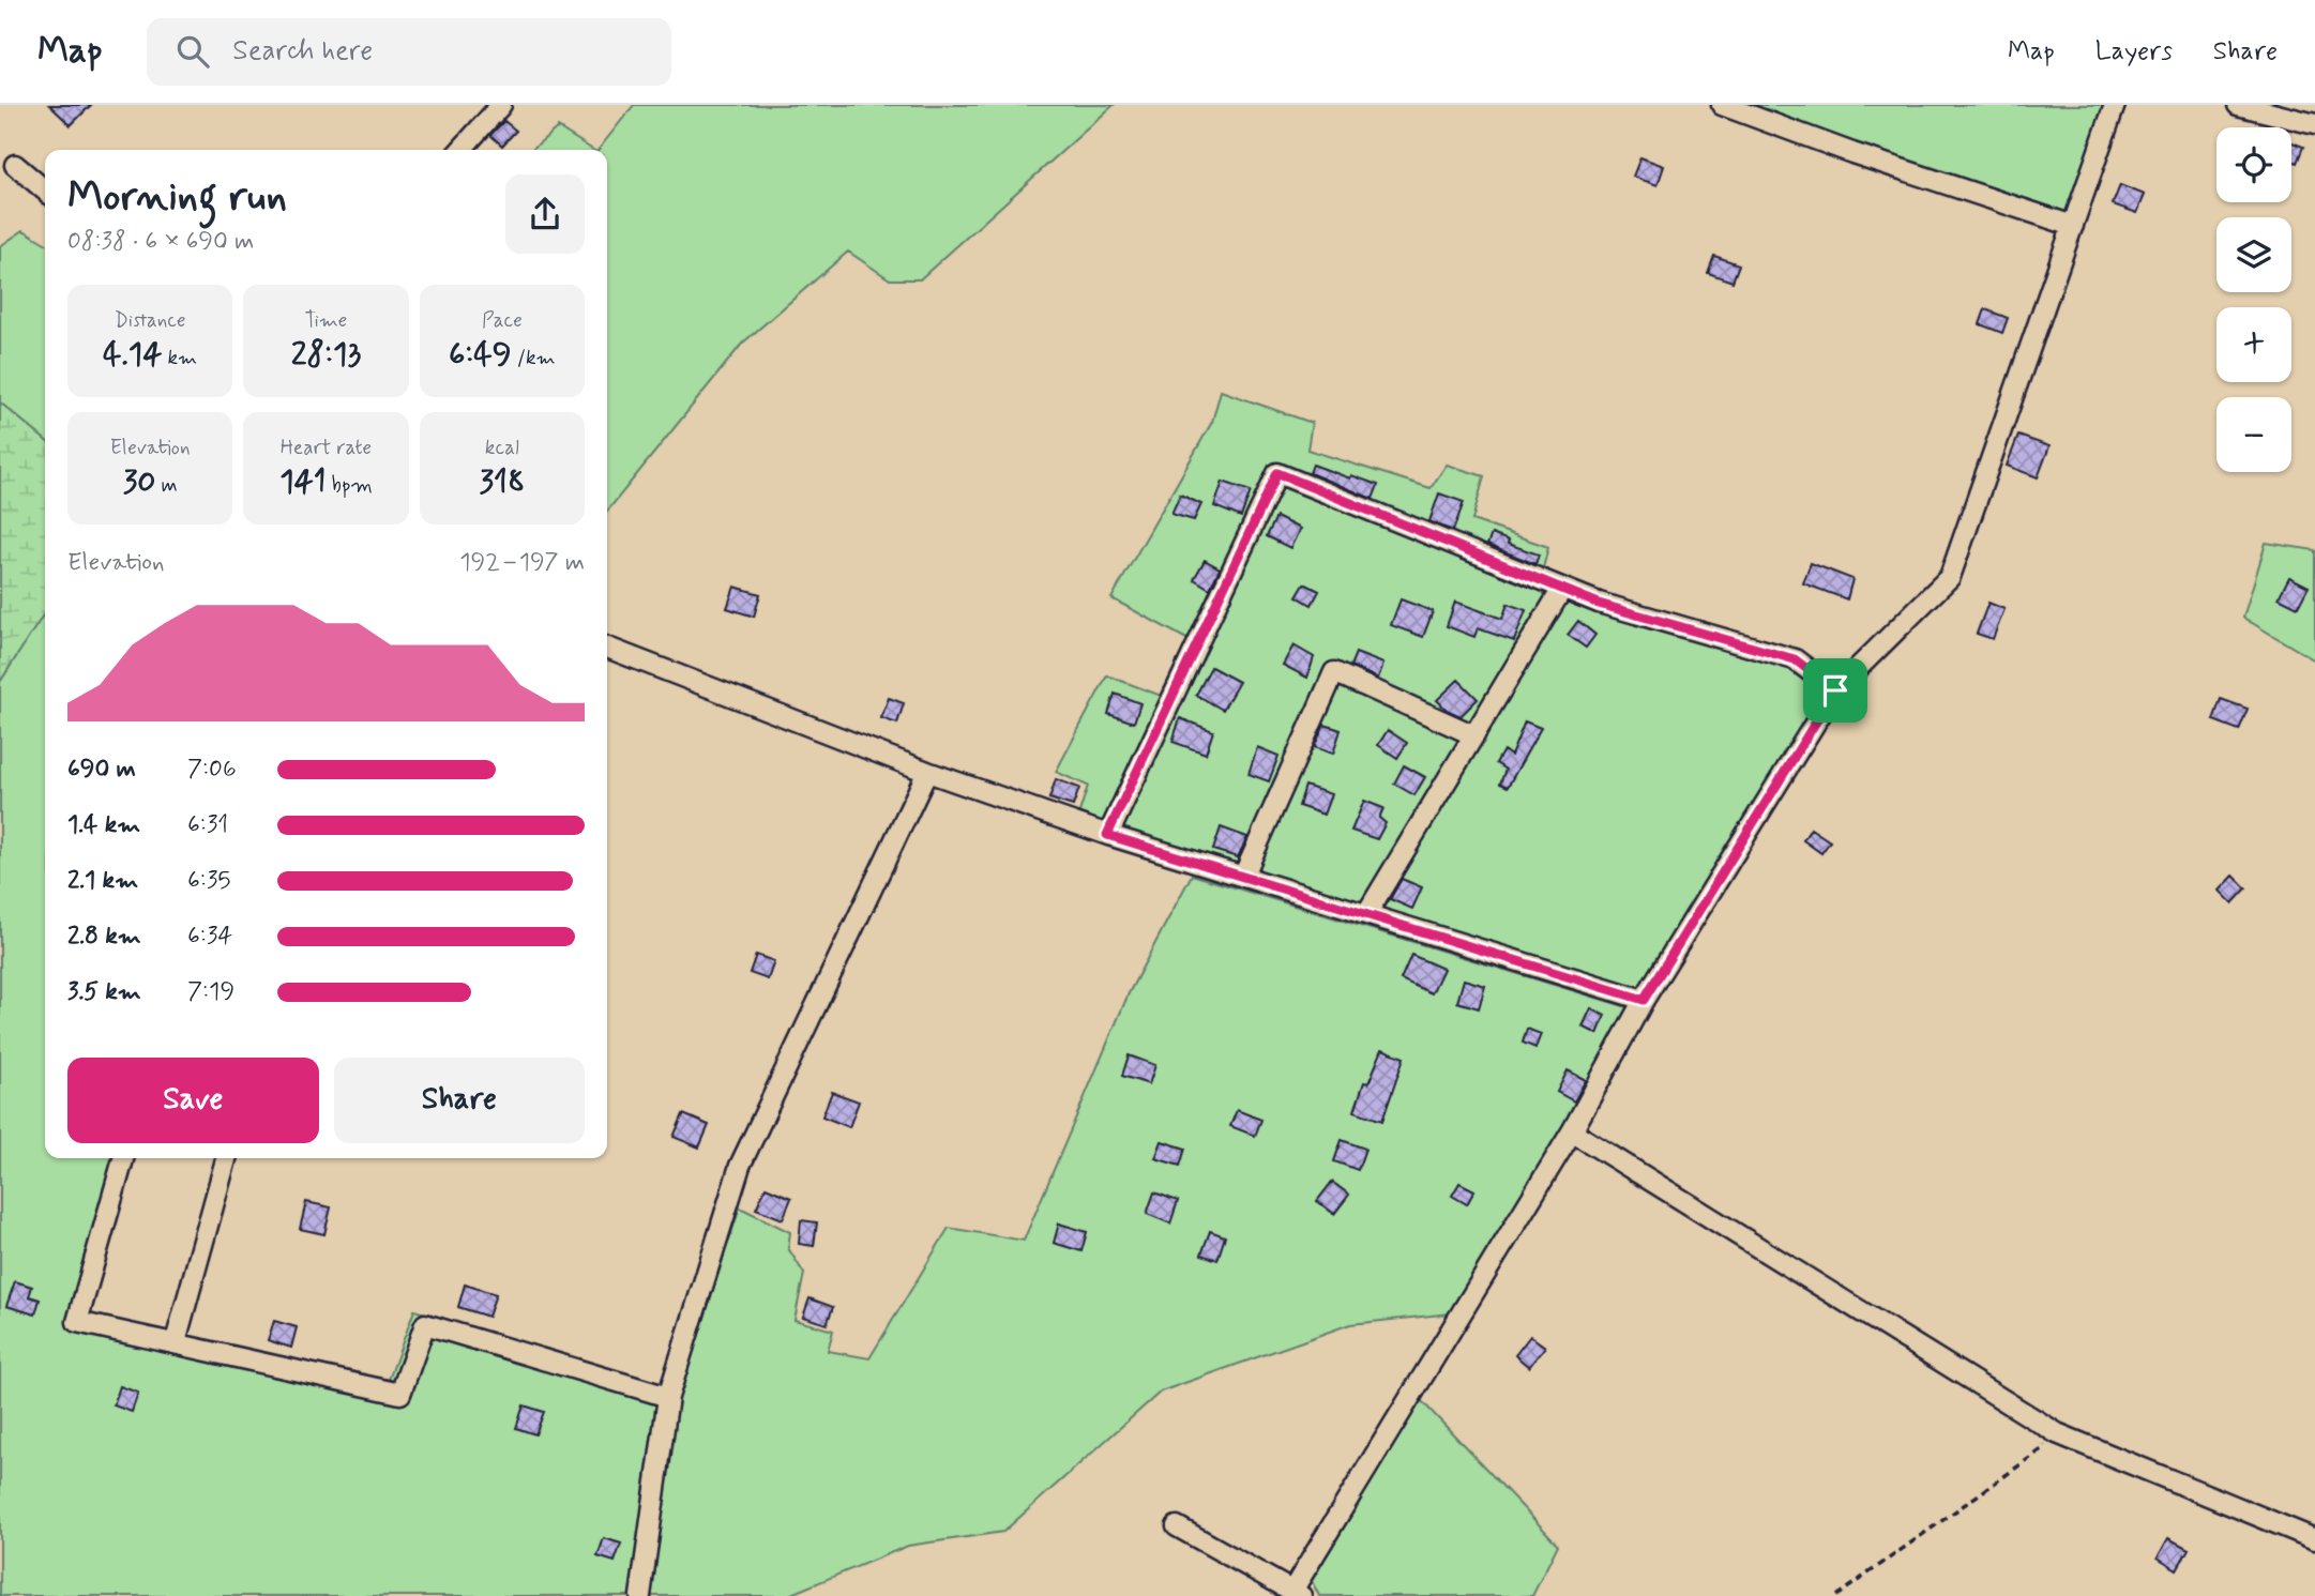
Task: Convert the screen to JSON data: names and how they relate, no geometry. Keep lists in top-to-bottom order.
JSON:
{
  "page": {
    "header": "Map",
    "search": "Search here",
    "nav": ["Map", "Layers", "Share"],
    "map_buttons": ["+", "−"],
    "heading": ["Morning run", "08:38 · 6 × 690 m"],
    "stats": [
      ["Distance", "4.14 km"],
      ["Time", "28:13"],
      ["Pace", "6:49 /km"],
      ["Elevation", "30 m"],
      ["Heart rate", "141 bpm"],
      ["kcal", "318"]
    ],
    "chart": ["Elevation", "192–197 m"],
    "list": [
      {
        "name": "690 m",
        "note": "7:06"
      },
      {
        "name": "1.4 km",
        "note": "6:31"
      },
      {
        "name": "2.1 km",
        "note": "6:35"
      },
      {
        "name": "2.8 km",
        "note": "6:34"
      },
      {
        "name": "3.5 km",
        "note": "7:19"
      }
    ],
    "buttons": ["Save", "Share"]
  }
}
